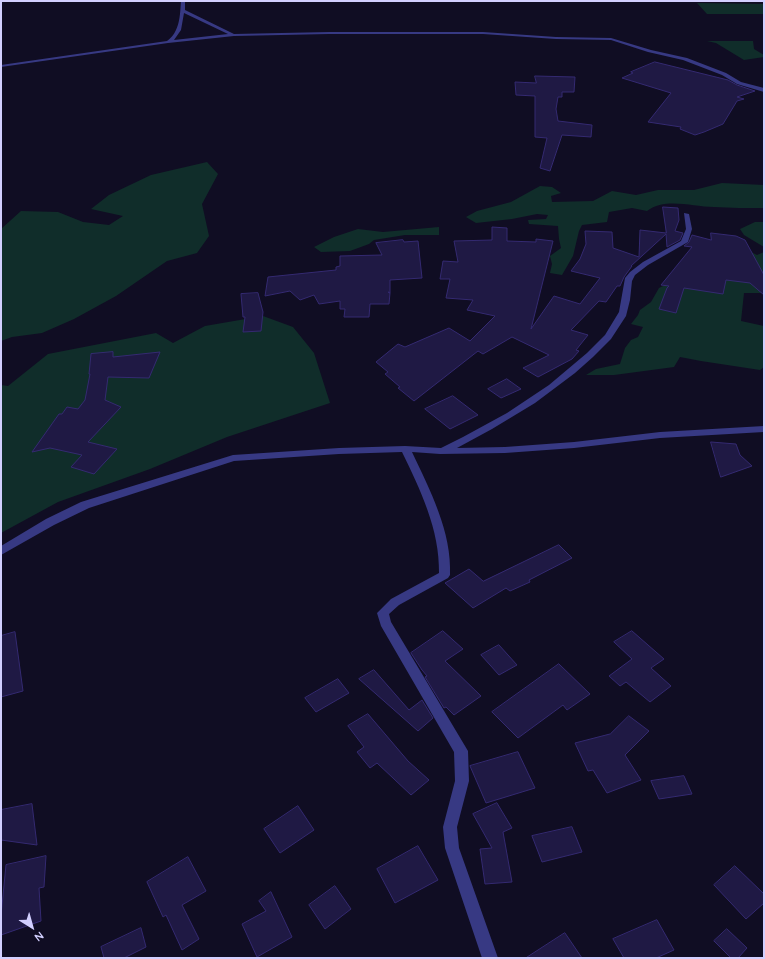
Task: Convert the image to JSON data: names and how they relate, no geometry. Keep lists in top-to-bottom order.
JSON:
{
  "north": "bottom right"
}
